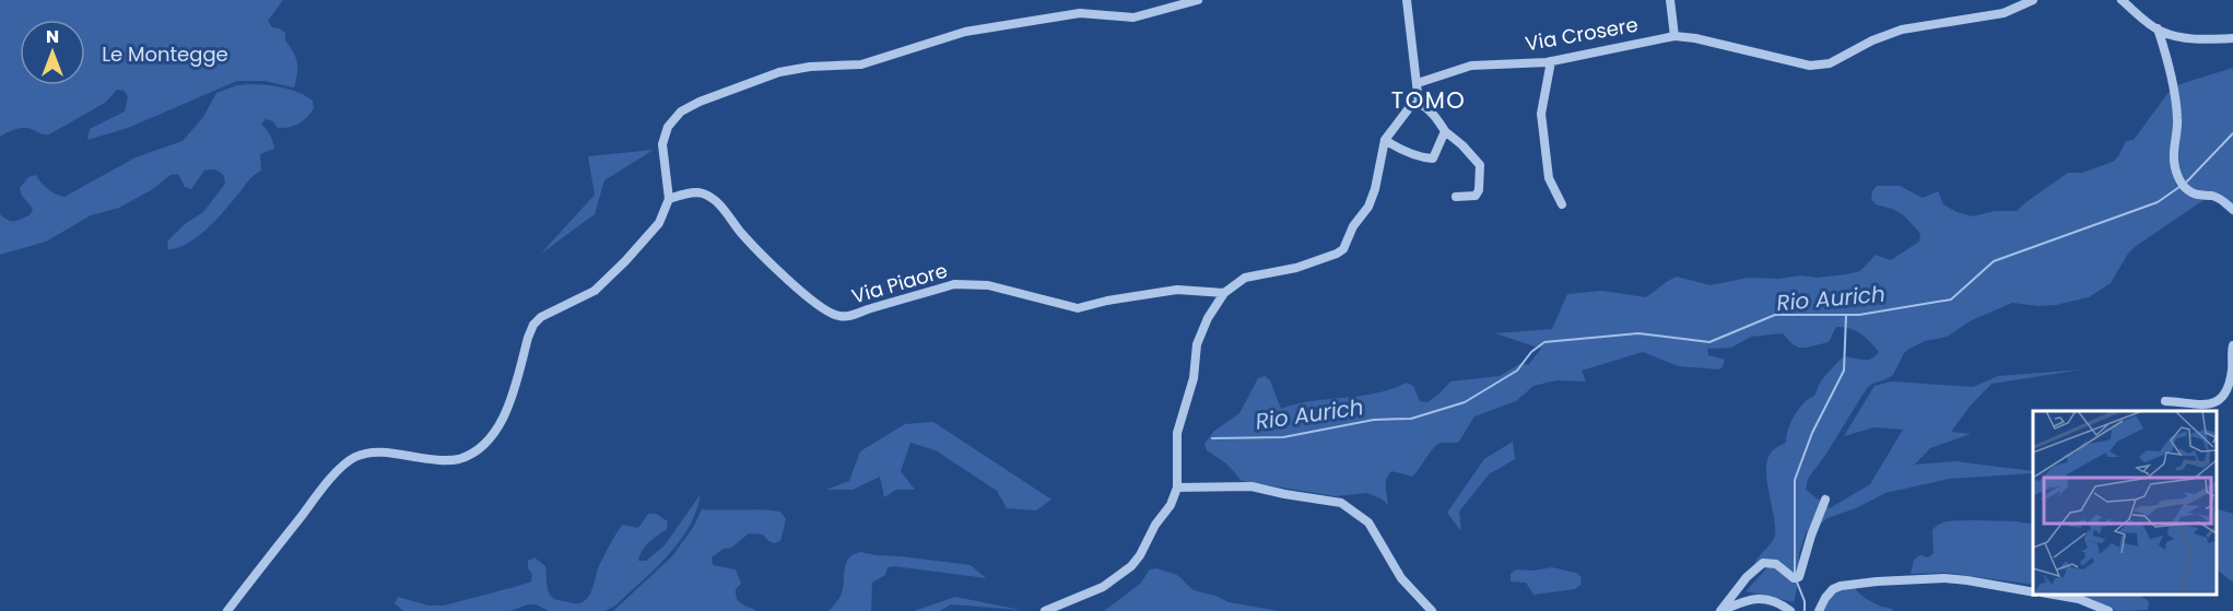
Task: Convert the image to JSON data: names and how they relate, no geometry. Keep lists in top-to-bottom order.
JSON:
{
  "streets": {
    "street": ["Via Crosere", "Via Piaore"]
  },
  "districts": ["TOMO"],
  "water": ["Rio Aurich"],
  "parks": ["Le Montegge"],
  "north": "top"
}
